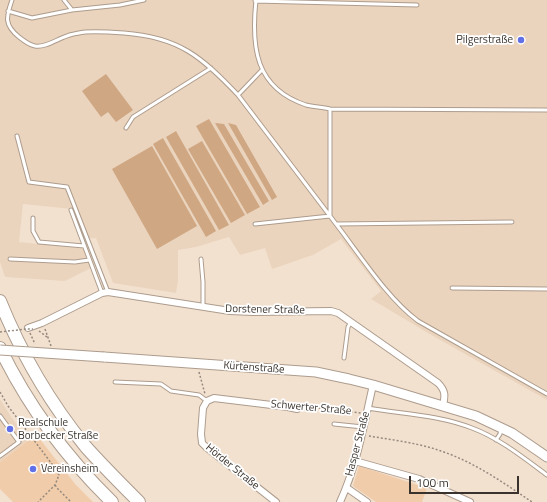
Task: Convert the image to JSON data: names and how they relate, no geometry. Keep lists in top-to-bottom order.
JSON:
{
  "streets": {
    "main road": ["Kürtenstraße"],
    "street": [
      "Dorstener Straße",
      "Schwerter Straße",
      "Hasper Straße",
      "Hörder Straße"
    ]
  },
  "crossings": [
    ["Dorstener Straße", "Kürtenstraße"],
    ["Kürtenstraße", "Hasper Straße"],
    ["Schwerter Straße", "Hasper Straße"],
    ["Schwerter Straße", "Hörder Straße"]
  ],
  "places": ["Pilgerstraße", "Realschule Borbecker Straße", "Vereinsheim"],
  "scale_bar": "100 m"
}
